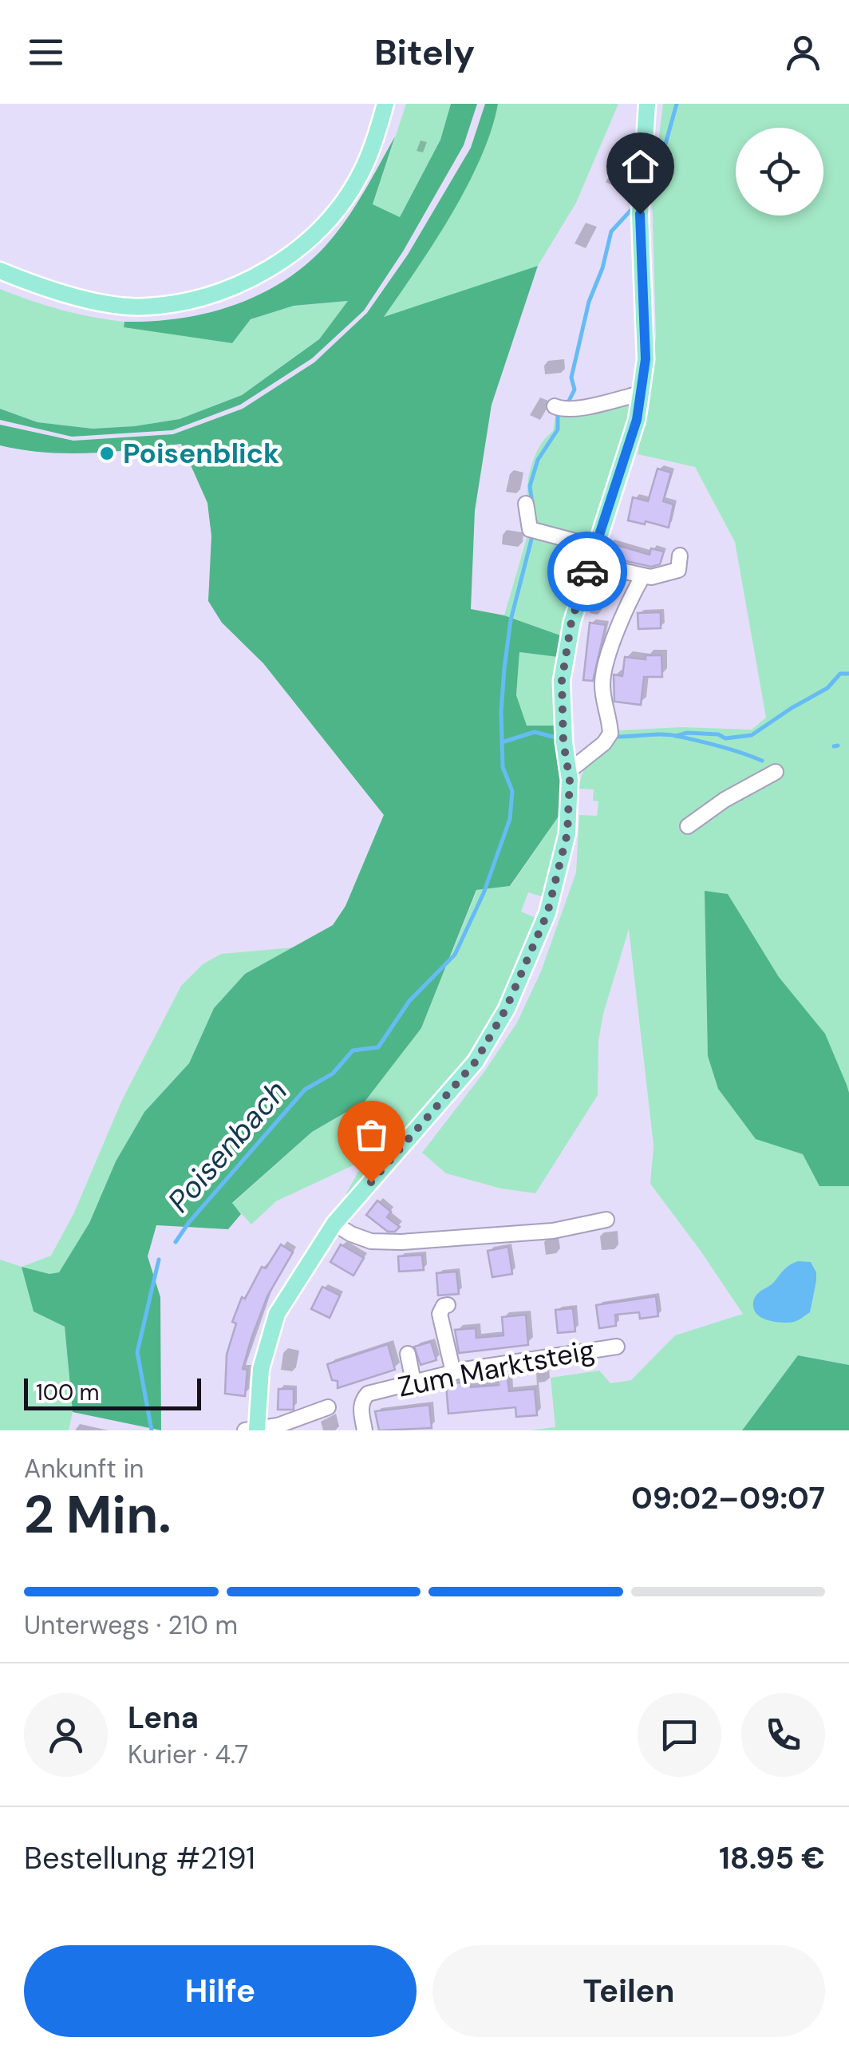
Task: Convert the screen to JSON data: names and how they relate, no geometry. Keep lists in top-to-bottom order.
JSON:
{
  "streets": {
    "street": ["Zum Marktsteig"]
  },
  "water": ["Poisenbach"],
  "places": ["Poisenblick"],
  "scale_bar": "100 m",
  "page": {
    "header": "Bitely",
    "scale": "100 m",
    "heading": ["2 Min.", "Ankunft in", "09:02–09:07"],
    "panel": [
      "Lena",
      "Kurier · 4.7",
      "Bestellung #2191",
      "18.95 €"
    ],
    "bar": "Unterwegs · 210 m",
    "buttons": ["Hilfe", "Teilen"]
  }
}
